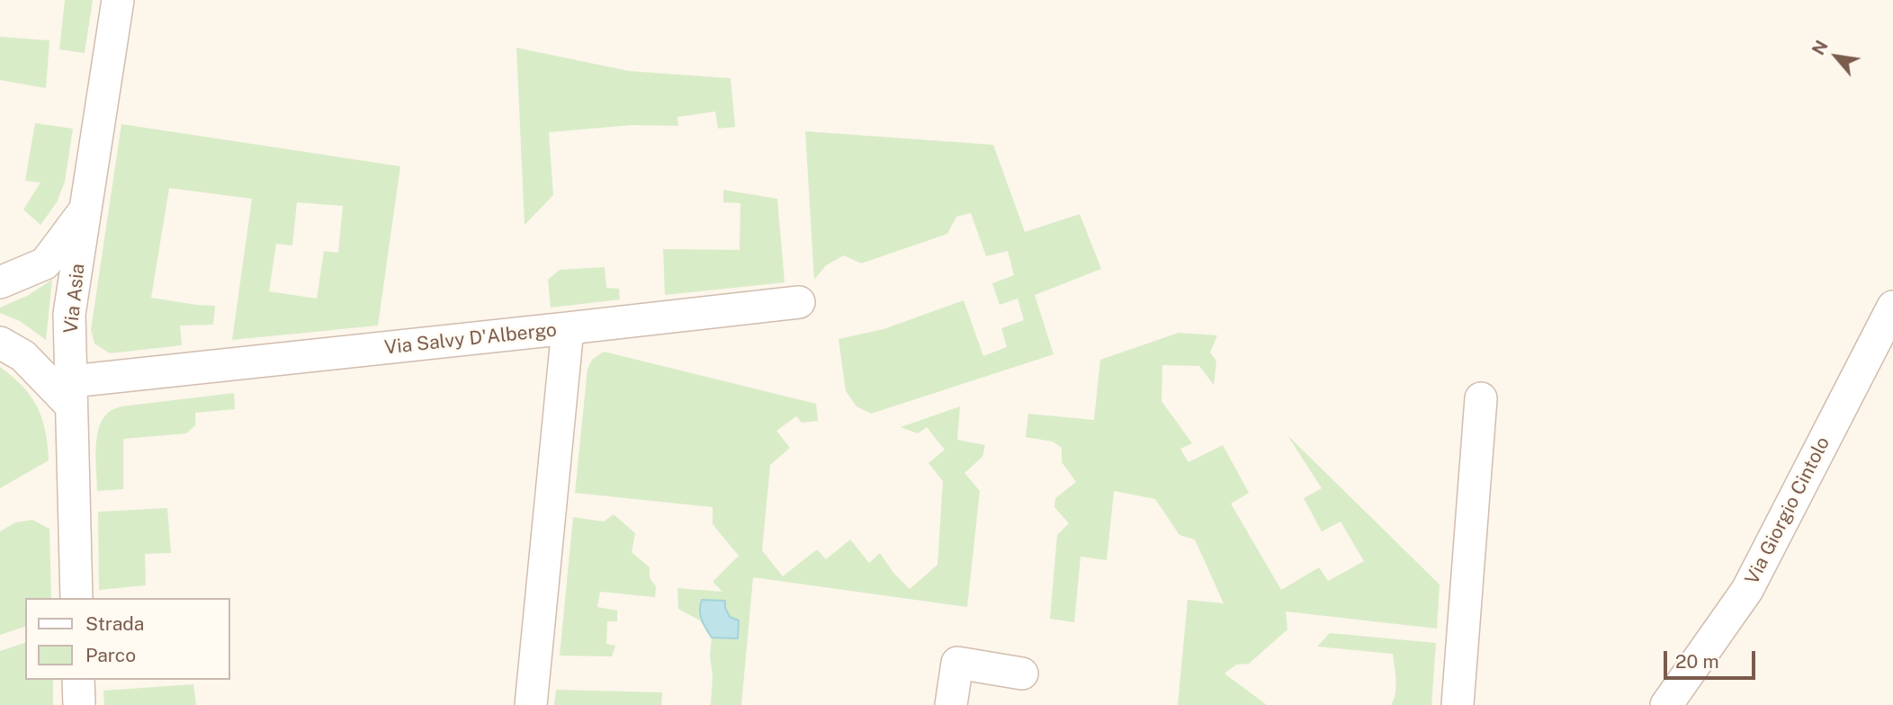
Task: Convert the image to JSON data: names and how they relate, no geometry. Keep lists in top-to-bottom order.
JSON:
{
  "streets": {
    "street": ["Via Asia", "Via Salvy D'Albergo", "Via Giorgio Cintolo"]
  },
  "crossings": [
    ["Via Asia", "Via Salvy D'Albergo"]
  ],
  "legend": ["Strada", "Parco"],
  "scale_bar": "20 m",
  "north": "top left"
}
